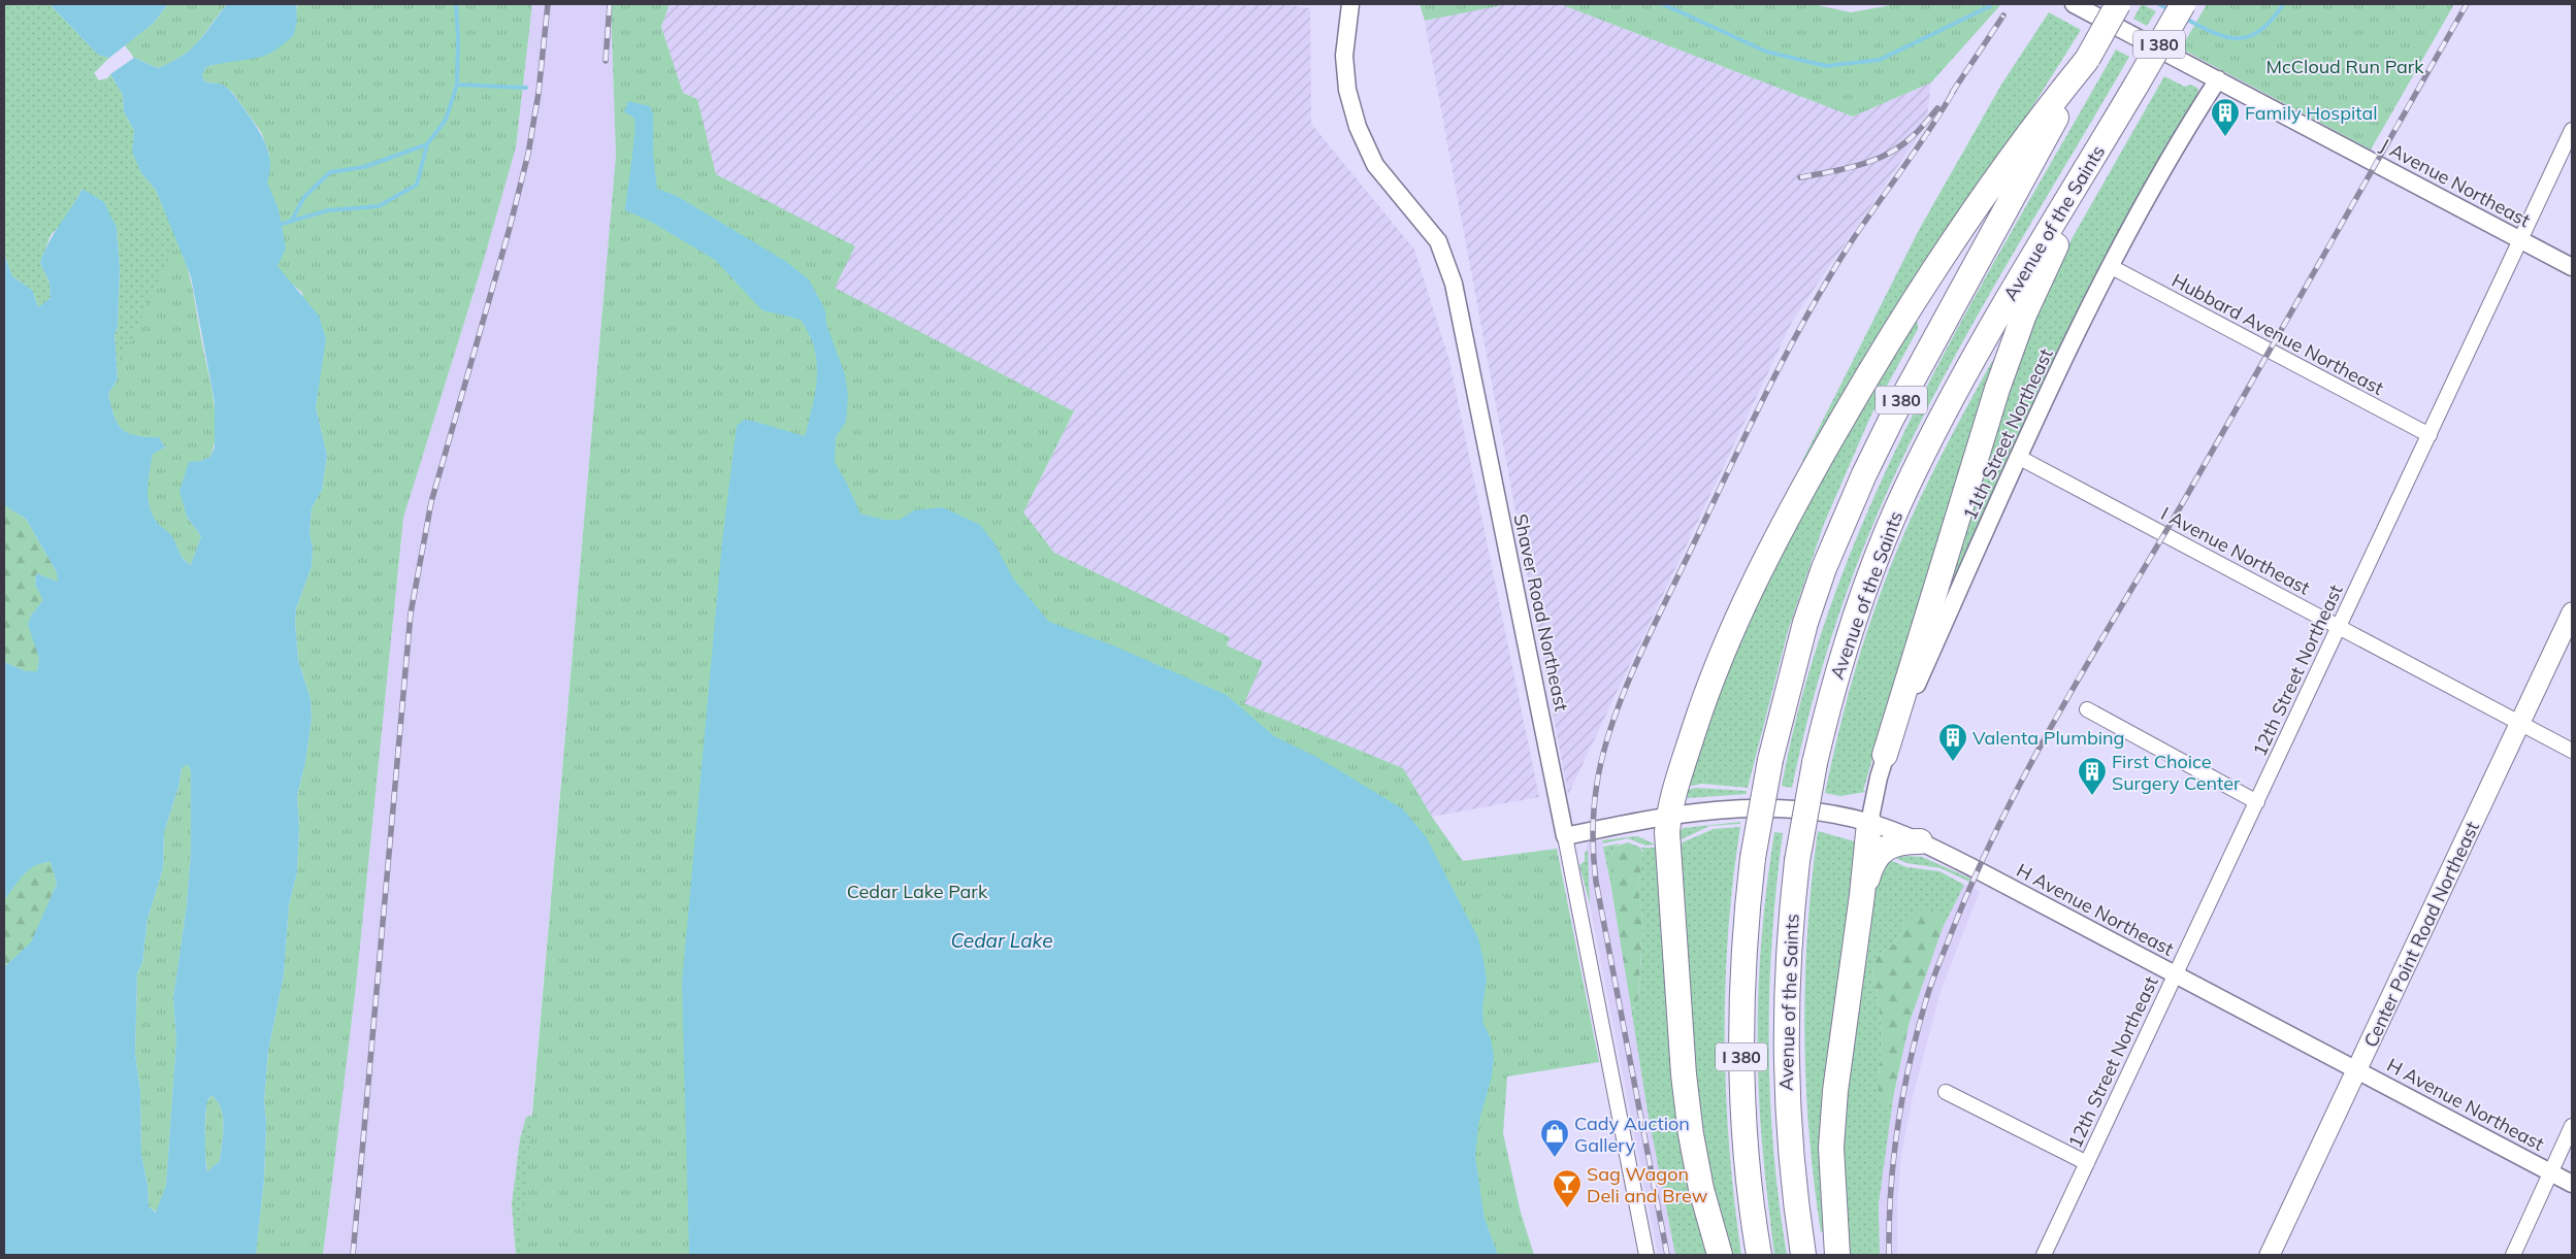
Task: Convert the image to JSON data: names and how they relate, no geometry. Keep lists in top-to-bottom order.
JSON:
{
  "streets": {
    "highway": ["I 380", "Avenue of the Saints"],
    "main road": ["Center Point Road Northeast"],
    "street": [
      "J Avenue Northeast",
      "Hubbard Avenue Northeast",
      "11th Street Northeast",
      "I Avenue Northeast",
      "Shaver Road Northeast",
      "12th Street Northeast",
      "H Avenue Northeast"
    ]
  },
  "crossings": [
    ["J Avenue Northeast", "11th Street Northeast"],
    ["J Avenue Northeast", "12th Street Northeast"],
    ["Hubbard Avenue Northeast", "11th Street Northeast"],
    ["Hubbard Avenue Northeast", "12th Street Northeast"],
    ["11th Street Northeast", "I Avenue Northeast"],
    ["11th Street Northeast", "H Avenue Northeast"],
    ["I Avenue Northeast", "12th Street Northeast"],
    ["I Avenue Northeast", "Center Point Road Northeast"],
    ["Shaver Road Northeast", "H Avenue Northeast"],
    ["12th Street Northeast", "H Avenue Northeast"],
    ["H Avenue Northeast", "Center Point Road Northeast"]
  ],
  "water": ["Cedar Lake"],
  "parks": ["McCloud Run Park", "Cedar Lake Park"],
  "places": {
    "building": ["Family Hospital", "Valenta Plumbing", "First Choice Surgery Center"],
    "shop": ["Cady Auction Gallery"],
    "bar": ["Sag Wagon Deli and Brew"]
  }
}
